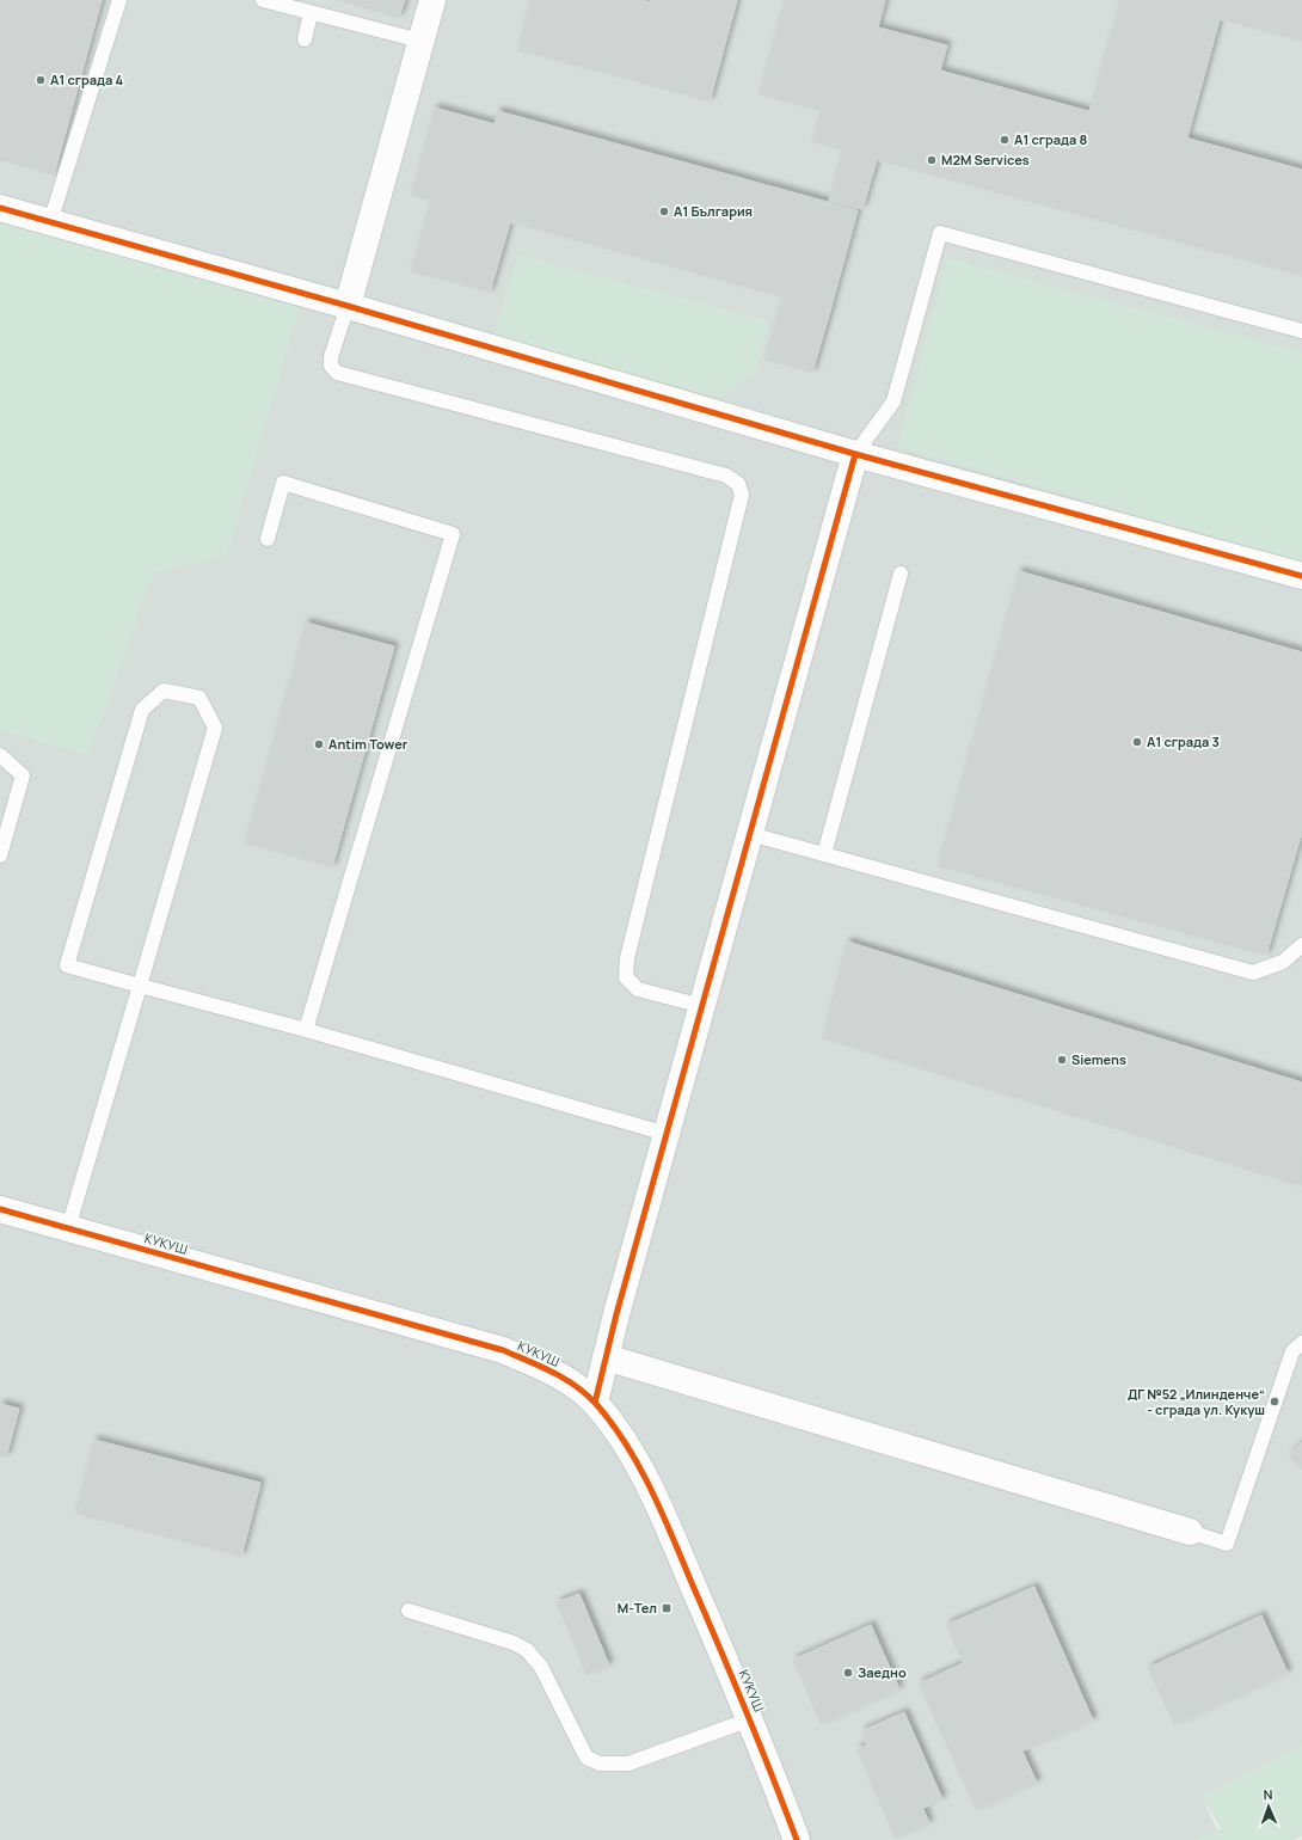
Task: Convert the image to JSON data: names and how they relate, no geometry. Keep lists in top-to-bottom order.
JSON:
{
  "streets": {
    "street": ["КУКУШ"]
  },
  "places": {
    "other": [
      "А1 сграда 4",
      "А1 сграда 8",
      "M2M Services",
      "А1 България",
      "А1 сграда 3",
      "Antim Tower",
      "Siemens",
      "ДГ №52 „Илинденче“ - сграда ул. Кукуш",
      "Заедно"
    ],
    "transit": ["М-Тел"]
  },
  "north": "top"
}
